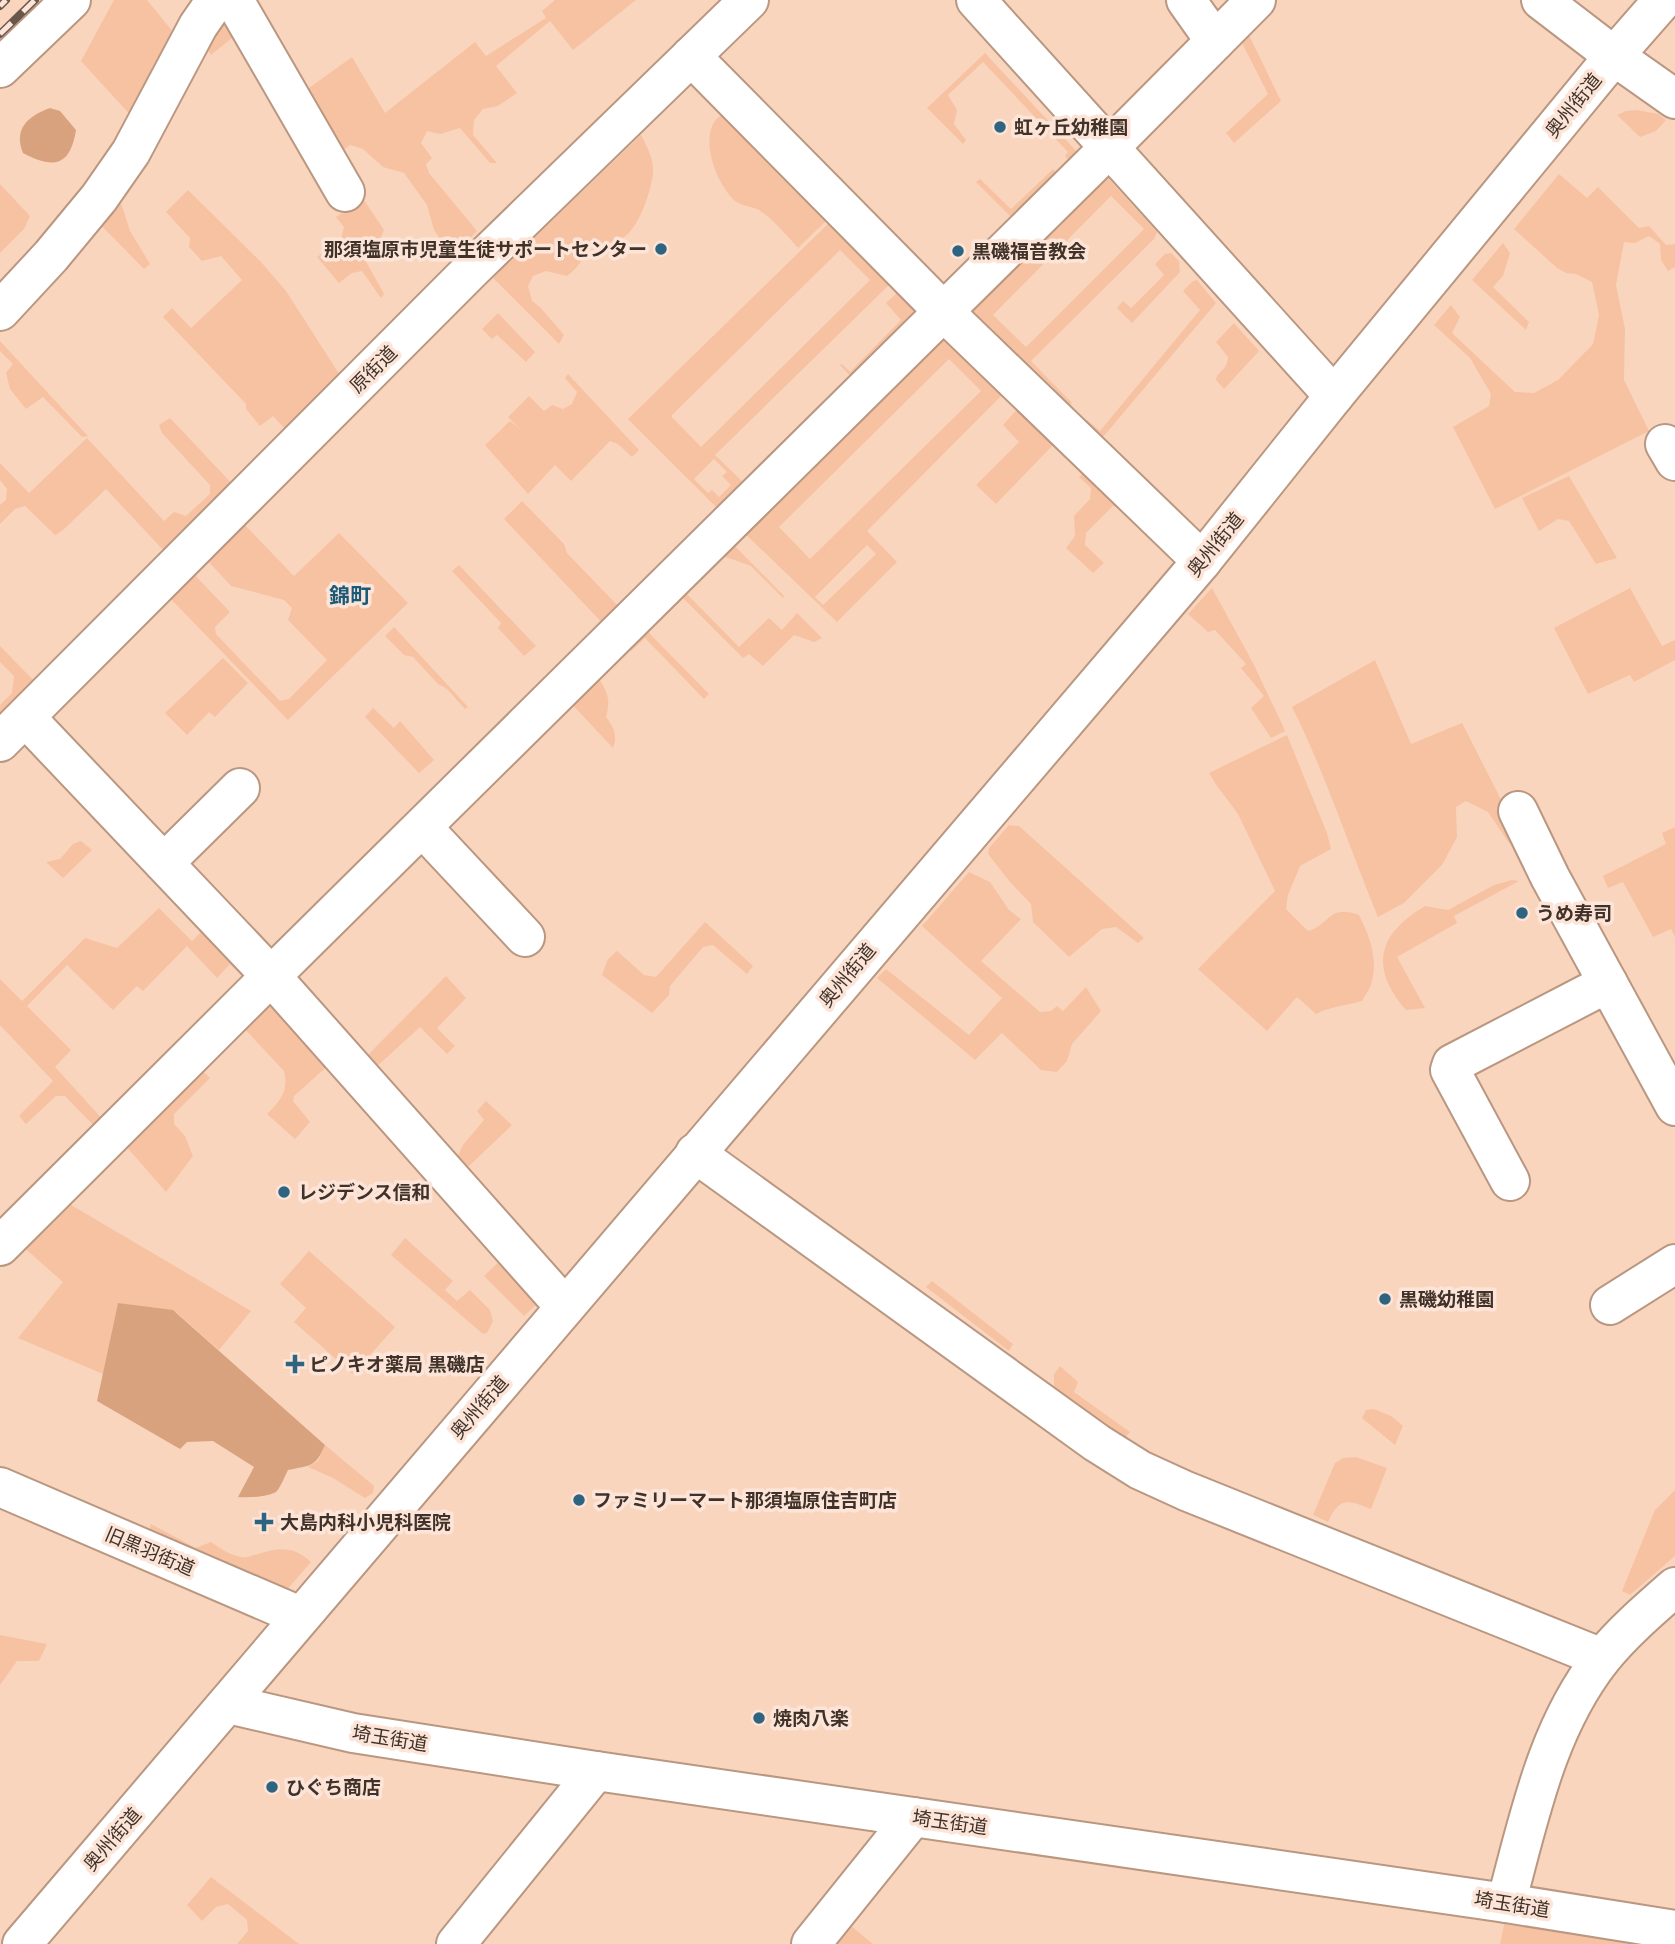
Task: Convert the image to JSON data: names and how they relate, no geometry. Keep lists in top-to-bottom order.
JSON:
{
  "streets": {
    "street": [
      "奥州街道",
      "原街道",
      "旧黒羽街道",
      "埼玉街道"
    ]
  },
  "crossings": [
    ["奥州街道", "旧黒羽街道"],
    ["奥州街道", "埼玉街道"]
  ],
  "districts": ["錦町"],
  "places": {
    "other": [
      "虹ヶ丘幼稚園",
      "那須塩原市児童生徒サポートセンター",
      "黒磯福音教会",
      "うめ寿司",
      "レジデンス信和",
      "黒磯幼稚園",
      "ファミリーマート那須塩原住吉町店",
      "焼肉八楽",
      "ひぐち商店"
    ],
    "health": ["ピノキオ薬局 黒磯店", "大島内科小児科医院"]
  }
}
